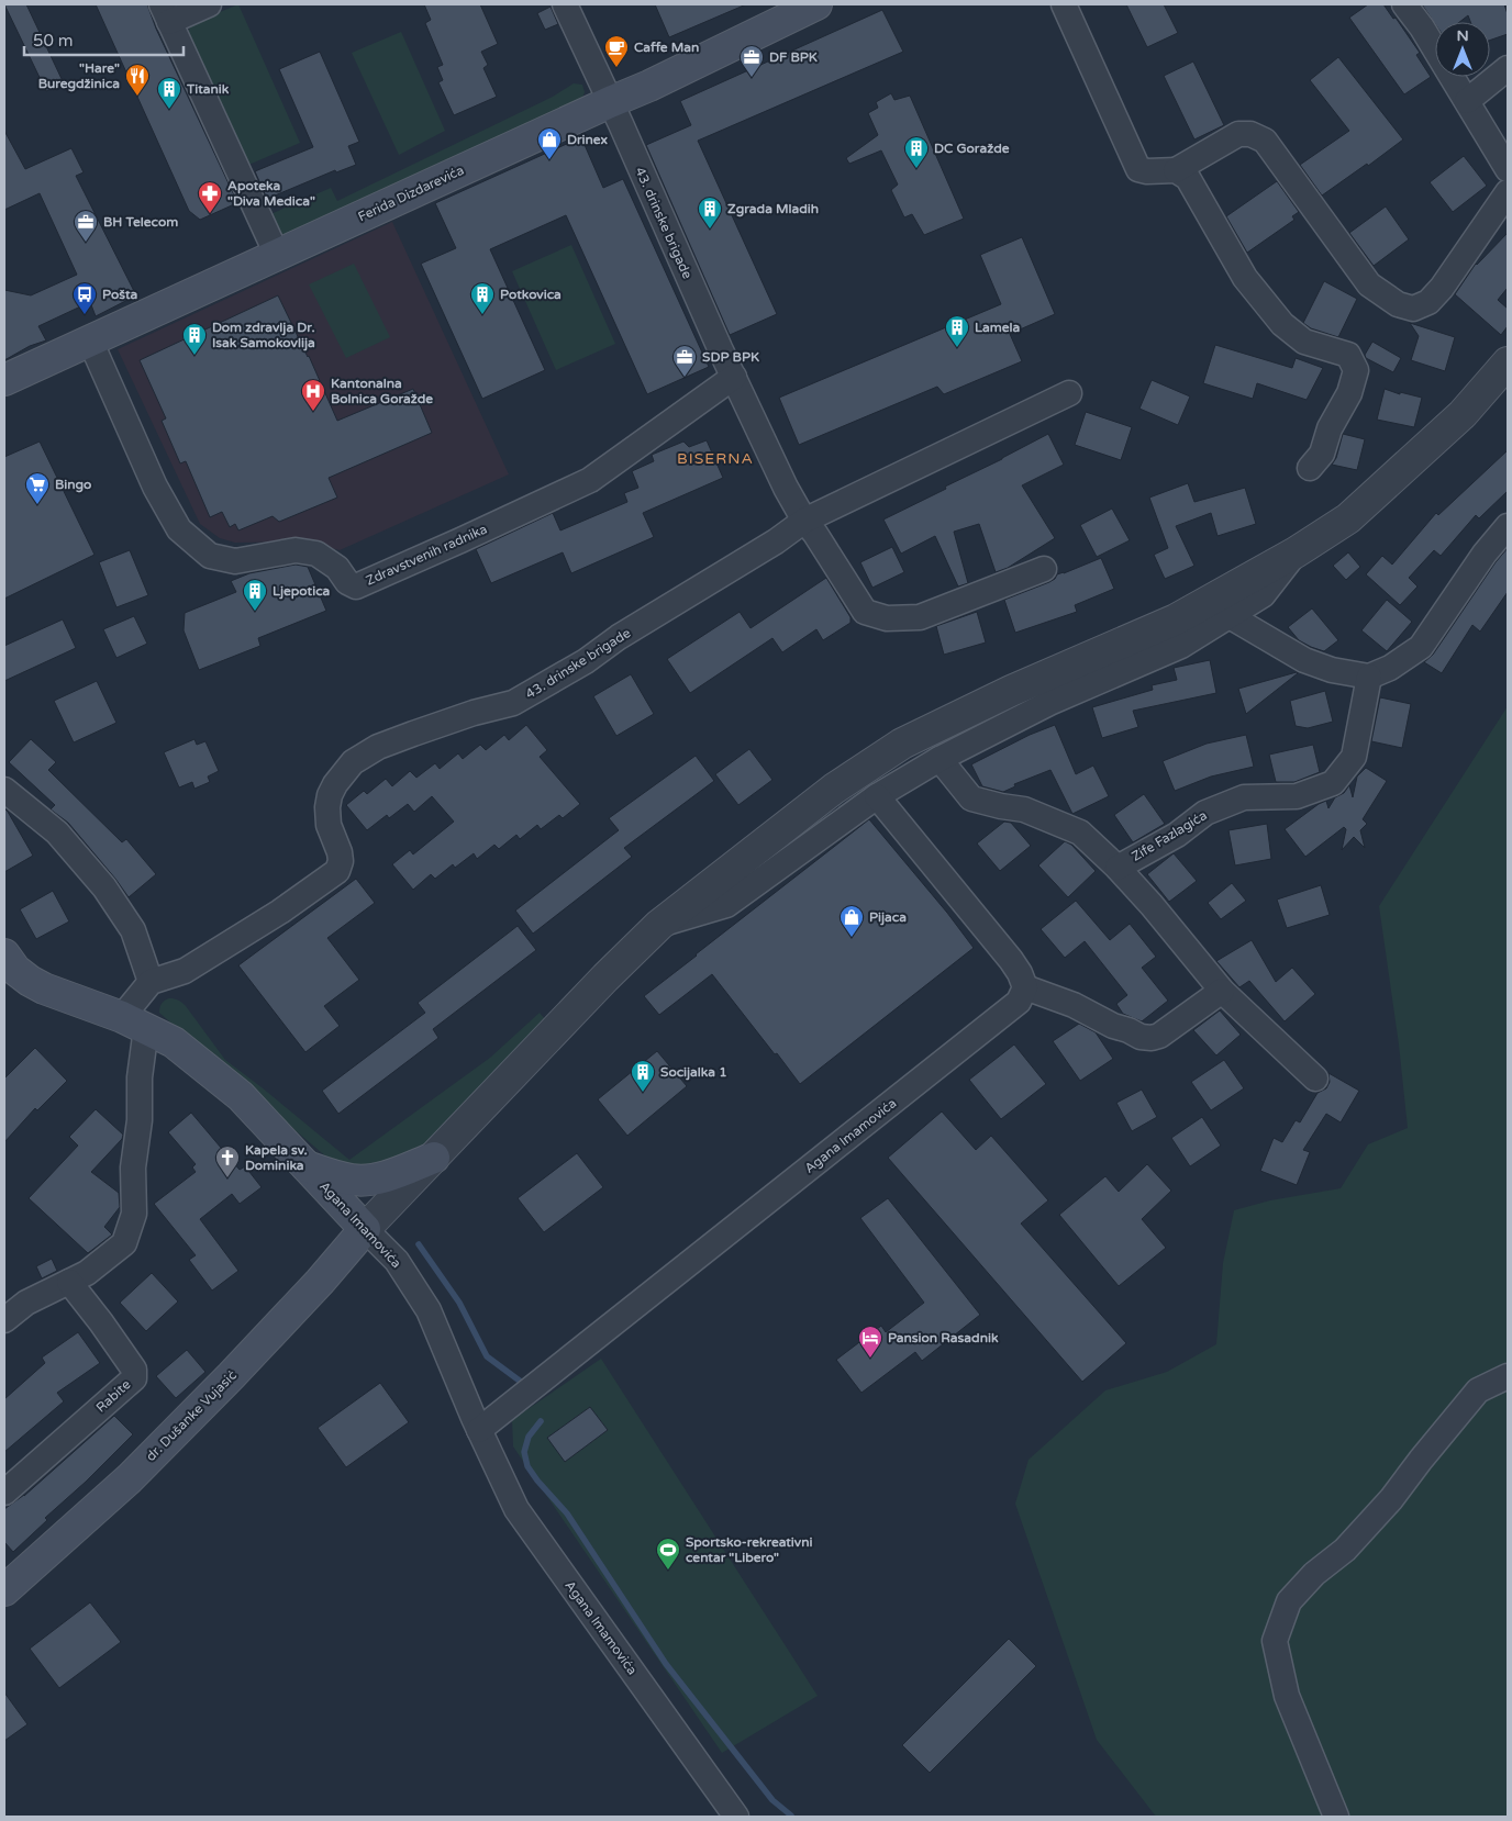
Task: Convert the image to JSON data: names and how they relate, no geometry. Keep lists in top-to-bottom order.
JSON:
{
  "streets": {
    "main road": ["Ferida Dizdarevića", "Agana Imamovića", "dr. Dušanke Vujasić"],
    "street": [
      "43. drinske brigade",
      "Zdravstvenih radnika",
      "Zife Fazlagića",
      "Rabite"
    ]
  },
  "crossings": [
    ["Ferida Dizdarevića", "43. drinske brigade"],
    ["Ferida Dizdarevića", "Zdravstvenih radnika"],
    ["43. drinske brigade", "Zdravstvenih radnika"],
    ["Agana Imamovića", "dr. Dušanke Vujasić"]
  ],
  "districts": ["BISERNA"],
  "places": {
    "cafe": ["Caffe Man"],
    "office": ["DF BPK", "BH Telecom", "SDP BPK"],
    "restaurant": ["\"Hare\" Buregdžinica"],
    "building": [
      "Titanik",
      "DC Goražde",
      "Zgrada Mladih",
      "Potkovica",
      "Lamela",
      "Dom zdravlja Dr. Isak Samokovlija",
      "Ljepotica",
      "Socijalka 1"
    ],
    "shop": ["Drinex", "Pijaca"],
    "pharmacy": ["Apoteka \"Diva Medica\""],
    "bus stop": ["Pošta"],
    "hospital": ["Kantonalna Bolnica Goražde"],
    "supermarket": ["Bingo"],
    "church": ["Kapela sv. Dominika"],
    "hotel": ["Pansion Rasadnik"],
    "sports": ["Sportsko-rekreativni centar \"Libero\""]
  },
  "scale_bar": "50 m",
  "north": "top"
}
